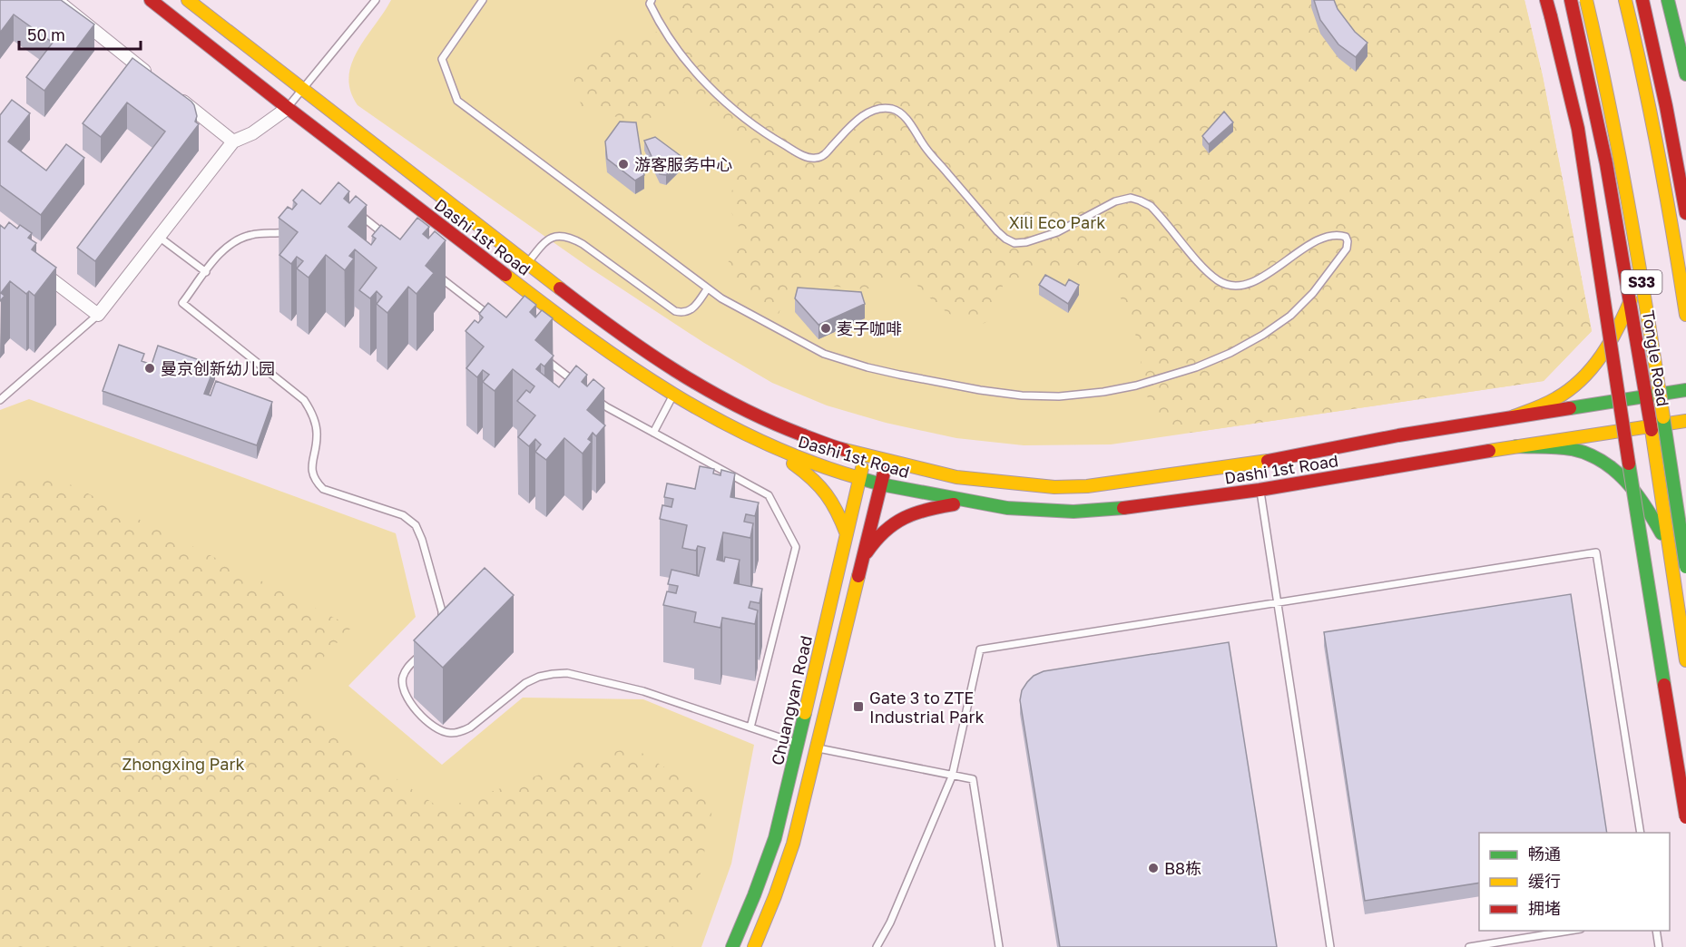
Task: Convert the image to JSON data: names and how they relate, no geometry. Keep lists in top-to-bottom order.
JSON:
{
  "streets": {
    "main road": [
      "Dashi 1st Road",
      "S33",
      "Tongle Road",
      "Chuangyan Road"
    ]
  },
  "crossings": [
    ["Dashi 1st Road", "Tongle Road"],
    ["Dashi 1st Road", "Chuangyan Road"]
  ],
  "parks": ["Xili Eco Park", "Zhongxing Park"],
  "places": {
    "other": [
      "游客服务中心",
      "麦子咖啡",
      "曼京创新幼儿园",
      "B8栋"
    ],
    "transit": ["Gate 3 to ZTE Industrial Park"]
  },
  "legend": ["畅通", "缓行", "拥堵"],
  "scale_bar": "50 m"
}
